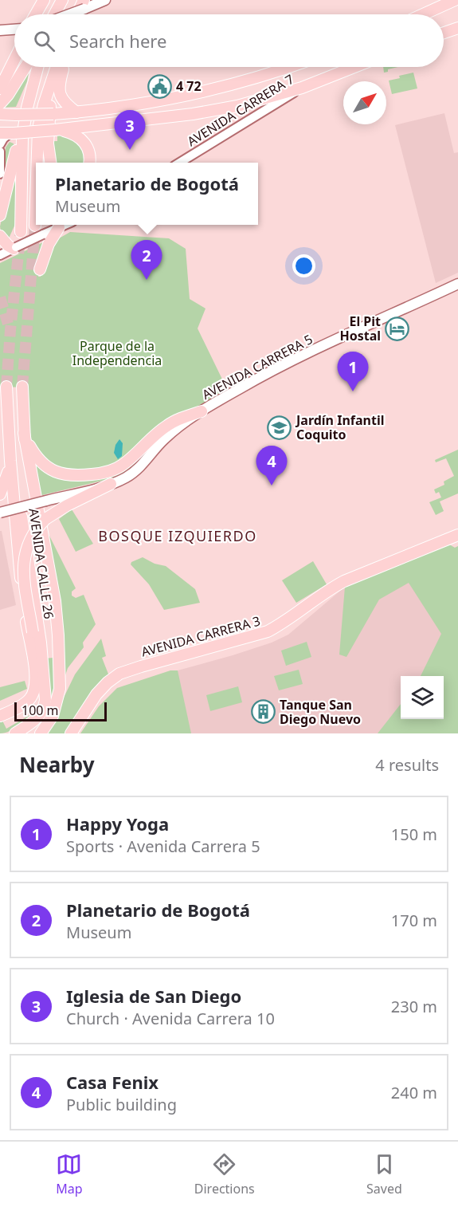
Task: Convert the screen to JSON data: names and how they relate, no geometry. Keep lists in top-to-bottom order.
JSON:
{
  "streets": {
    "main road": [
      "AVENIDA CARRERA 7",
      "AVENIDA CARRERA 5",
      "AVENIDA CALLE 26",
      "AVENIDA CARRERA 3"
    ]
  },
  "districts": ["BOSQUE IZQUIERDO"],
  "parks": ["Parque de la Independencia"],
  "places": {
    "public building": ["4 72"],
    "hotel": ["El Pit Hostal"],
    "school or university": ["Jardín Infantil Coquito"],
    "building": ["Tanque San Diego Nuevo"]
  },
  "scale_bar": "100 m",
  "north": "top right",
  "page": {
    "search": "Search here",
    "pins": [
      "3",
      "2",
      "1",
      "4"
    ],
    "popup": ["Planetario de Bogotá", "Museum"],
    "scale": "100 m",
    "heading": ["Nearby", "4 results"],
    "list": [
      {
        "mark": "1",
        "name": "Happy Yoga",
        "note": "Sports · Avenida Carrera 5",
        "value": "150 m"
      },
      {
        "mark": "2",
        "name": "Planetario de Bogotá",
        "note": "Museum",
        "value": "170 m"
      },
      {
        "mark": "3",
        "name": "Iglesia de San Diego",
        "note": "Church · Avenida Carrera 10",
        "value": "230 m"
      },
      {
        "mark": "4",
        "name": "Casa Fenix",
        "note": "Public building",
        "value": "240 m"
      }
    ],
    "nav": ["Map", "Directions", "Saved"]
  }
}
